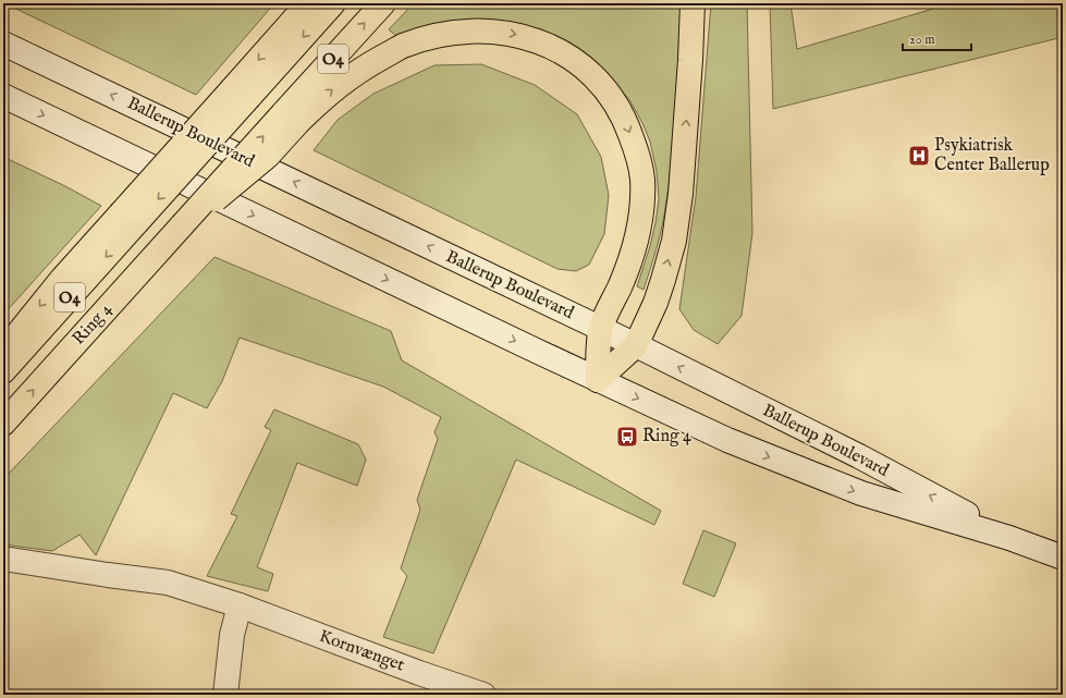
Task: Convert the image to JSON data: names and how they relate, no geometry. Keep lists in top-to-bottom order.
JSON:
{
  "streets": {
    "main road": ["O4", "Ring 4"],
    "street": ["Ballerup Boulevard", "Kornvænget"]
  },
  "crossings": [
    ["O4", "Ring 4"]
  ],
  "places": {
    "hospital": ["Psykiatrisk Center Ballerup"],
    "bus stop": ["Ring 4"]
  },
  "scale_bar": "20 m"
}
